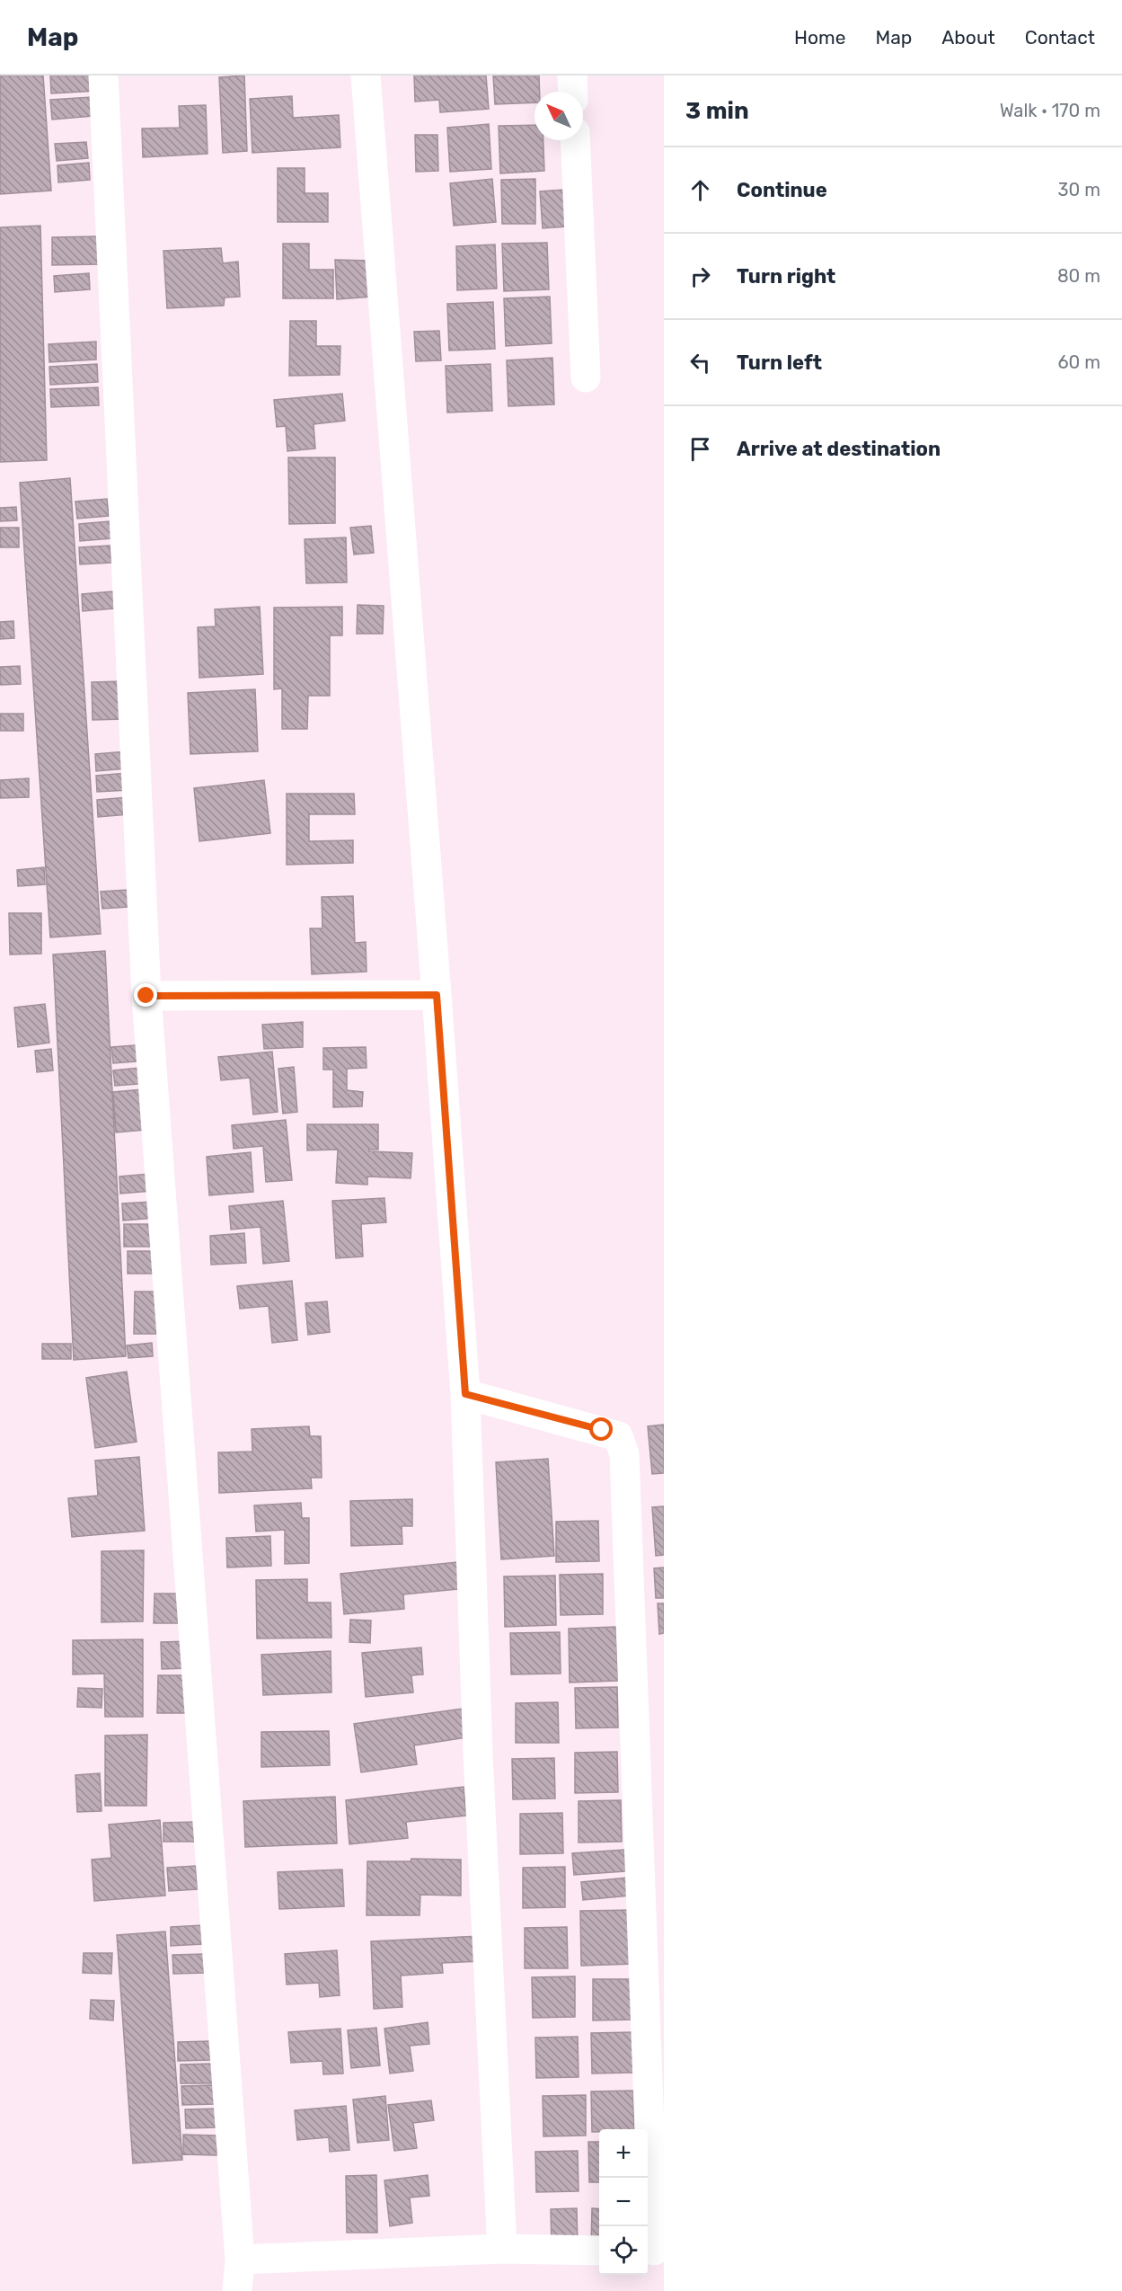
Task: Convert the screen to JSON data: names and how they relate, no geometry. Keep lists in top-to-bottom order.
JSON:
{
  "north": "top left",
  "page": {
    "header": "Map",
    "nav": [
      "Home",
      "Map",
      "About",
      "Contact"
    ],
    "heading": ["3 min", "Walk · 170 m"],
    "list": [
      ["Continue", "30 m"],
      ["Turn right", "80 m"],
      ["Turn left", "60 m"],
      "Arrive at destination"
    ],
    "map_buttons": ["+", "−"]
  }
}
